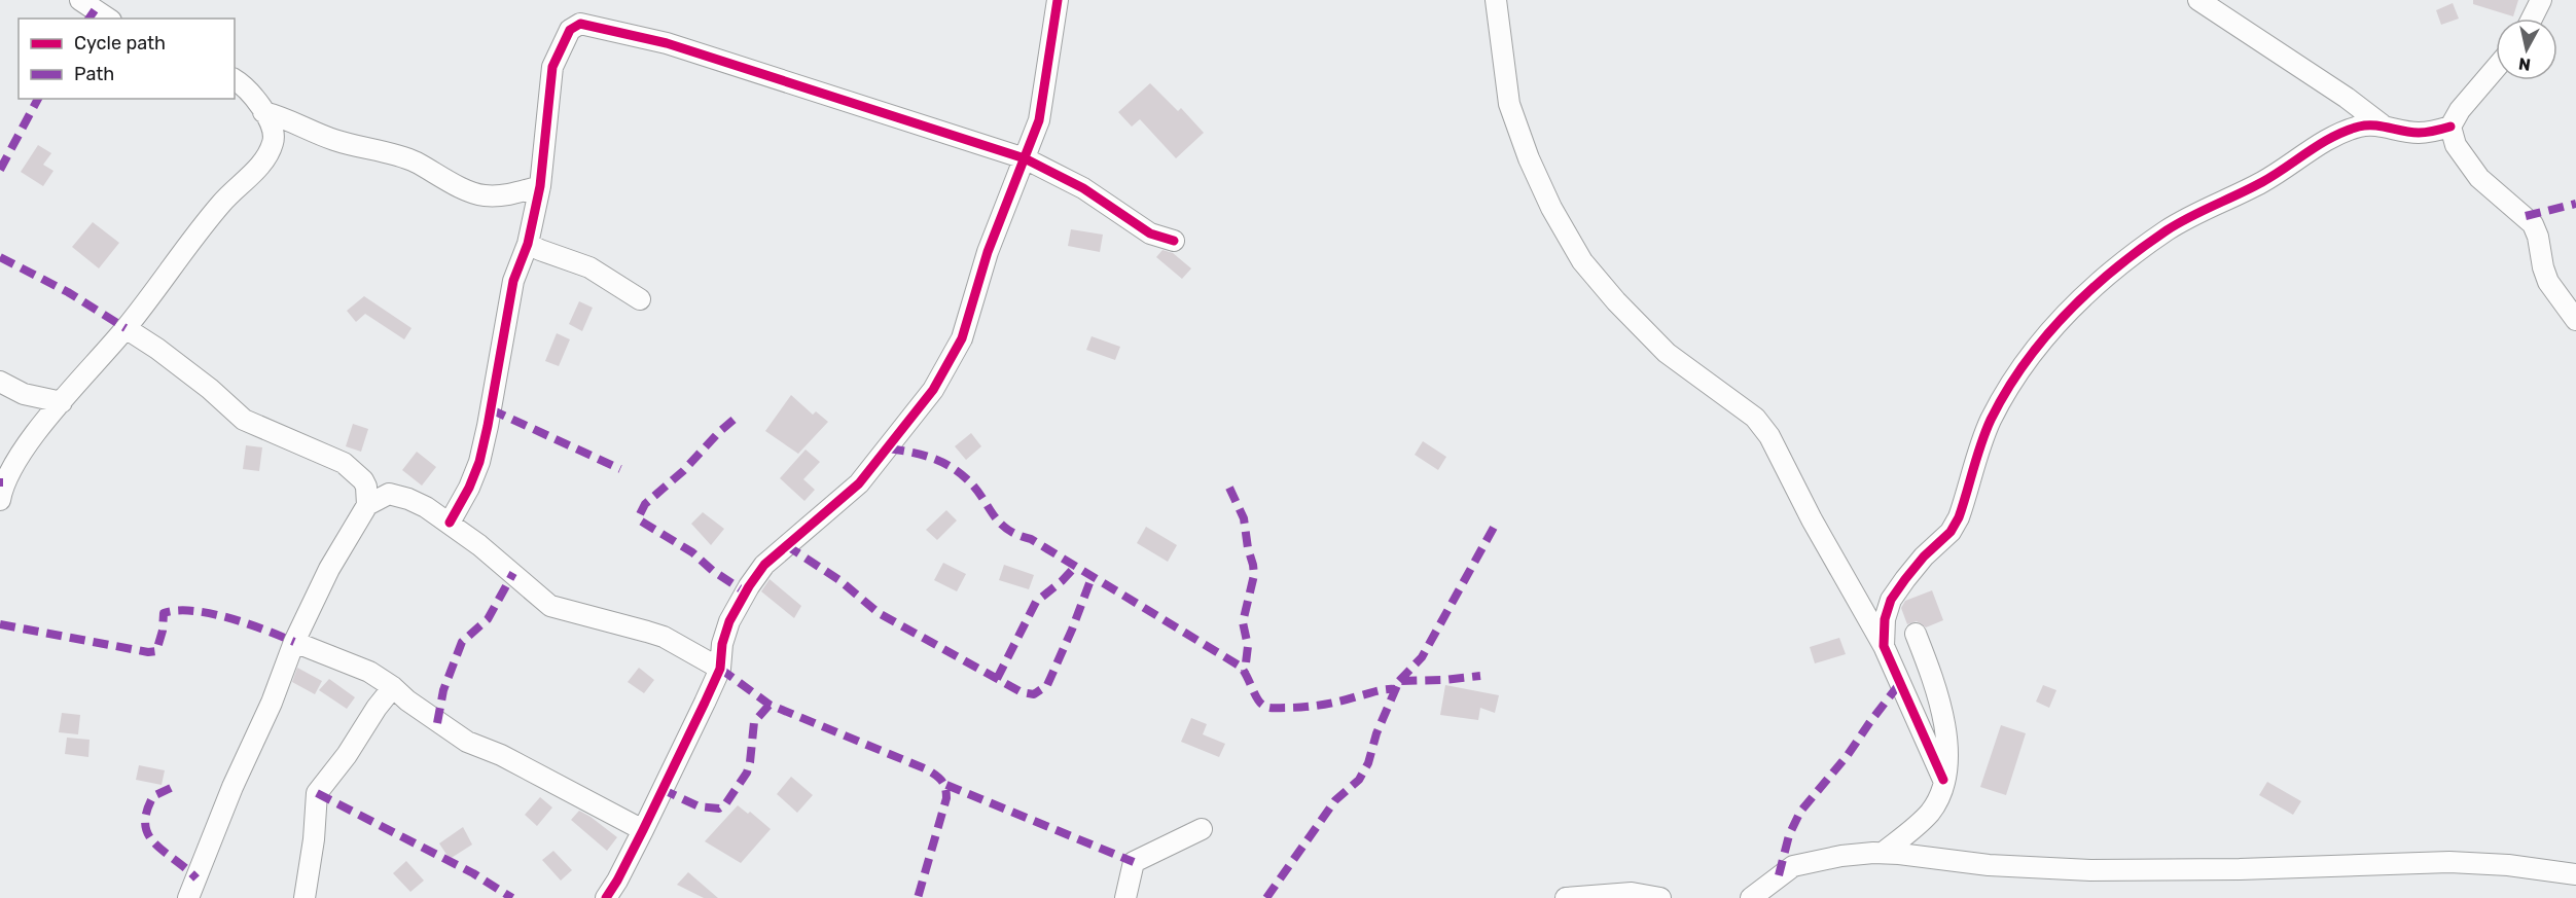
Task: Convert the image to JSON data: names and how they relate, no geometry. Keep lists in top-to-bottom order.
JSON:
{
  "legend": ["Cycle path", "Path"],
  "north": "bottom"
}
